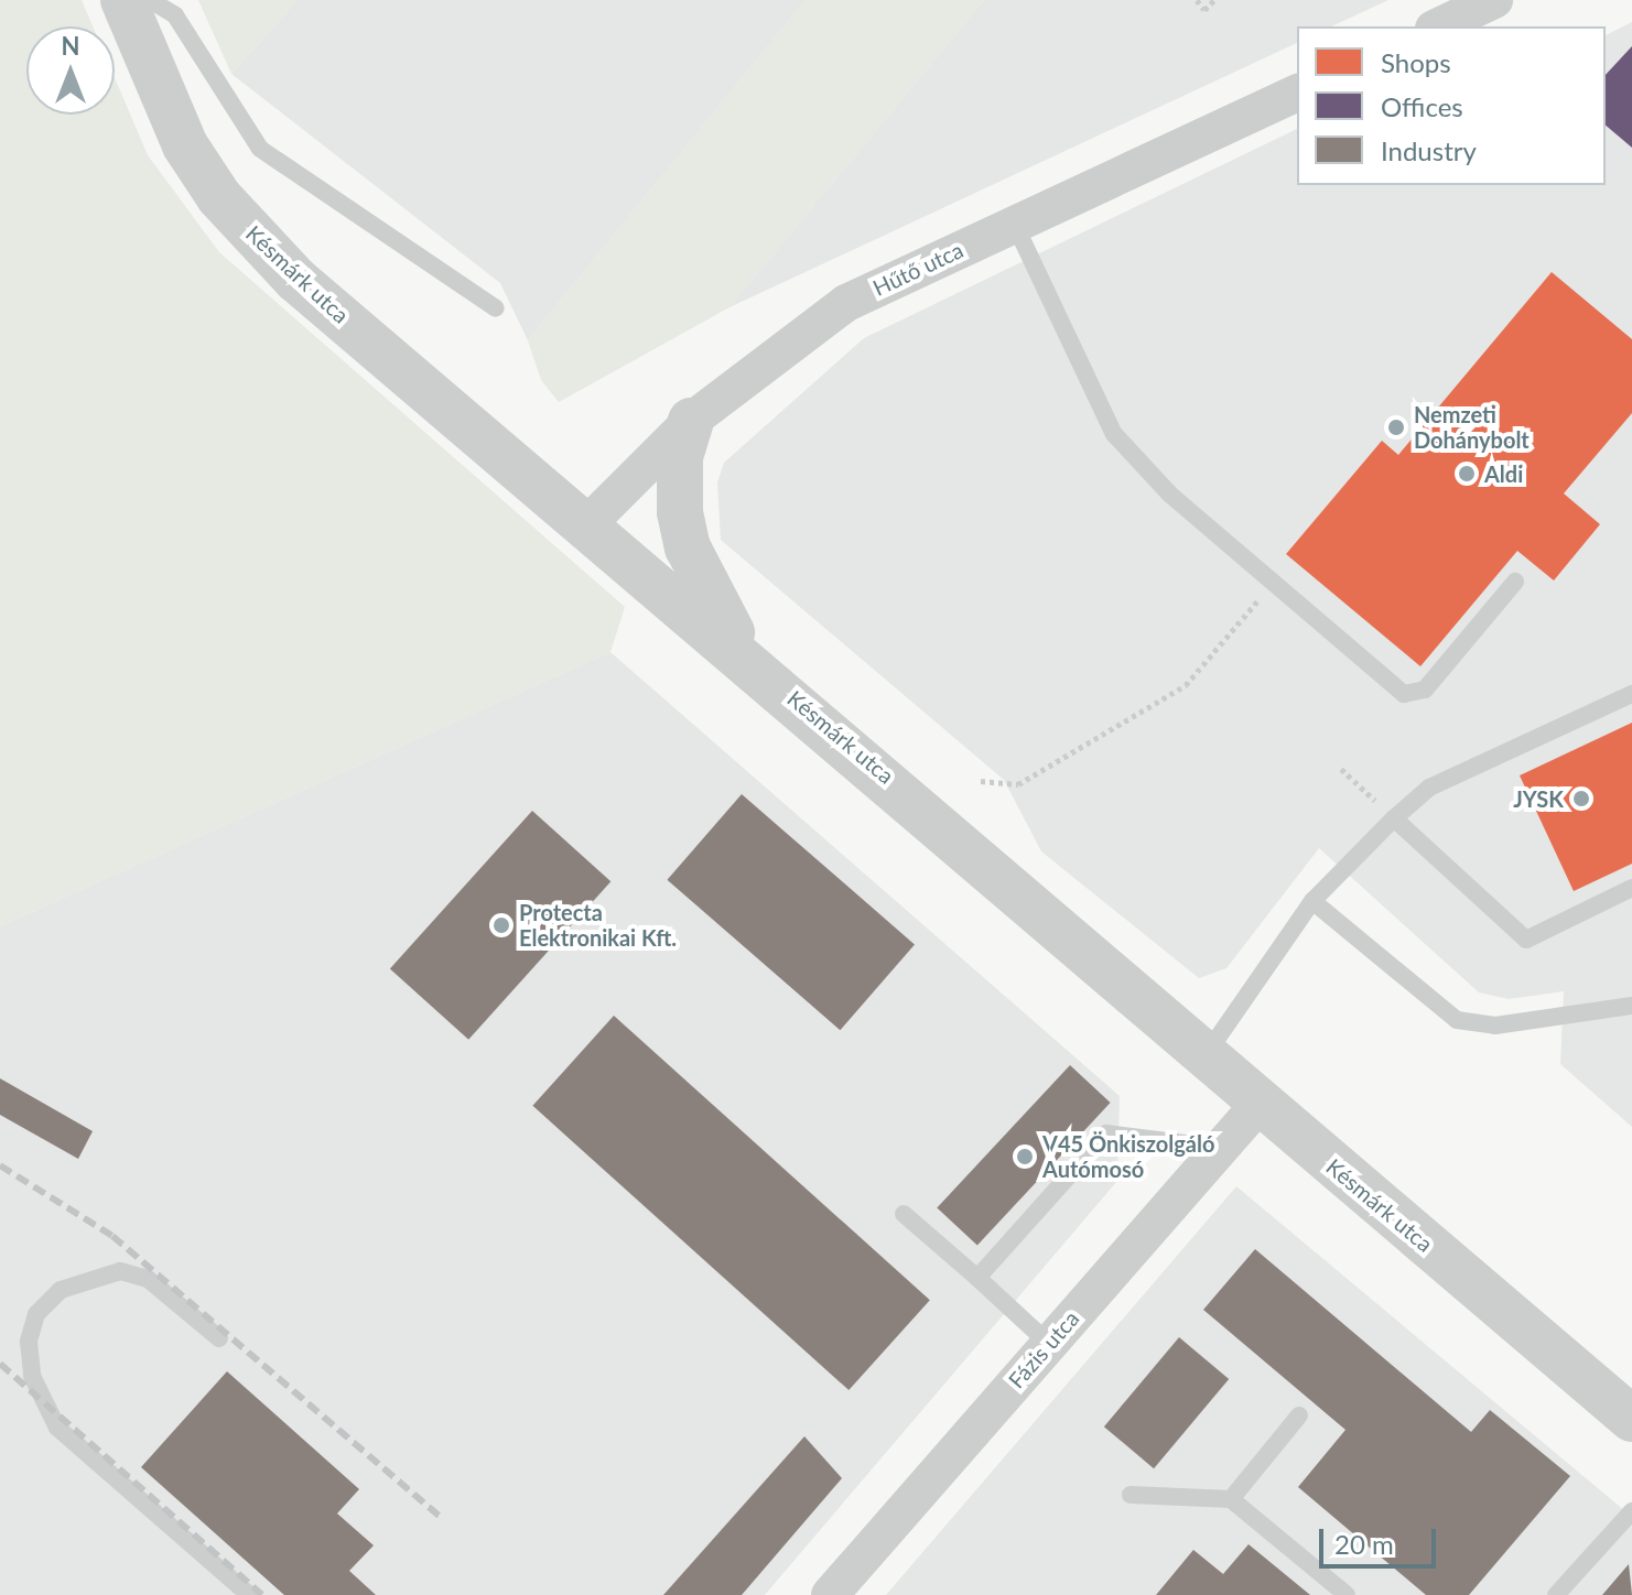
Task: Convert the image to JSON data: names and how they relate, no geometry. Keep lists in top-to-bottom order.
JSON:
{
  "streets": {
    "street": ["Hűtő utca", "Késmárk utca", "Fázis utca"]
  },
  "crossings": [
    ["Hűtő utca", "Késmárk utca"],
    ["Késmárk utca", "Fázis utca"]
  ],
  "places": [
    "Nemzeti Dohánybolt",
    "Aldi",
    "JYSK",
    "Protecta Elektronikai Kft.",
    "V45 Önkiszolgáló Autómosó"
  ],
  "legend": ["Shops", "Offices", "Industry"],
  "scale_bar": "20 m",
  "north": "top"
}
